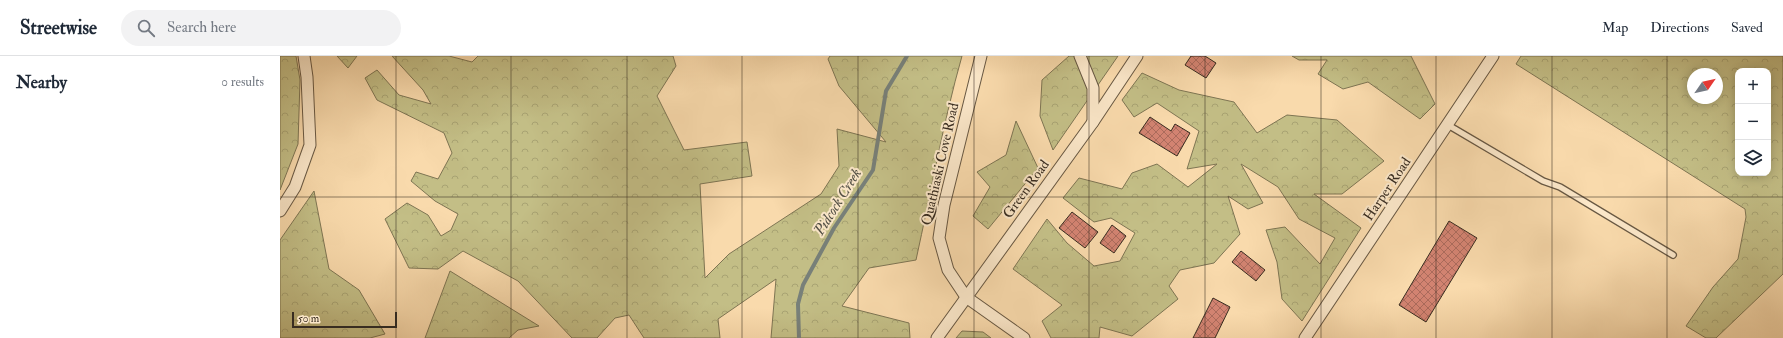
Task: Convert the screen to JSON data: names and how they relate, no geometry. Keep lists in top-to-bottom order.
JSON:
{
  "streets": {
    "street": ["Quathiaski Cove Road", "Green Road", "Harper Road"]
  },
  "crossings": [
    ["Quathiaski Cove Road", "Green Road"]
  ],
  "water": ["Pidcock Creek"],
  "scale_bar": "50 m",
  "north": "top right",
  "page": {
    "header": "Streetwise",
    "search": "Search here",
    "nav": ["Map", "Directions", "Saved"],
    "heading": ["Nearby", "0 results"],
    "map_buttons": ["+", "−"],
    "scale": "50 m"
  }
}
